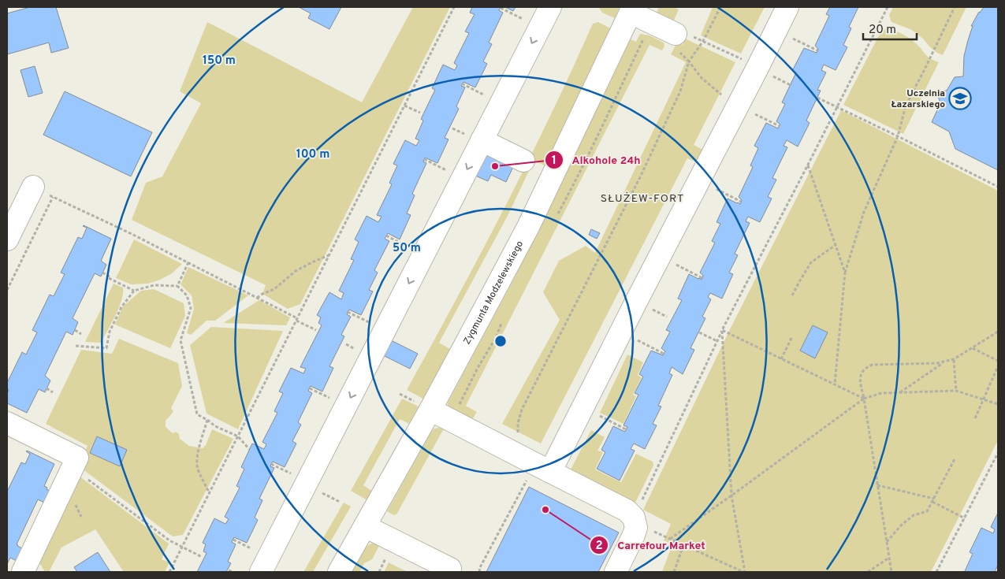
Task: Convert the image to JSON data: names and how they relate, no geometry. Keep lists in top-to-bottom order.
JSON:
{
  "streets": {
    "street": ["Zygmunta Modzelewskiego"]
  },
  "districts": ["SŁUŻEW-FORT"],
  "places": {
    "school or university": ["Uczelnia Łazarskiego"],
    "other": ["Alkohole 24h", "Carrefour Market"]
  },
  "scale_bar": "20 m",
  "rings": ["150 m", "100 m", "50 m"]
}
